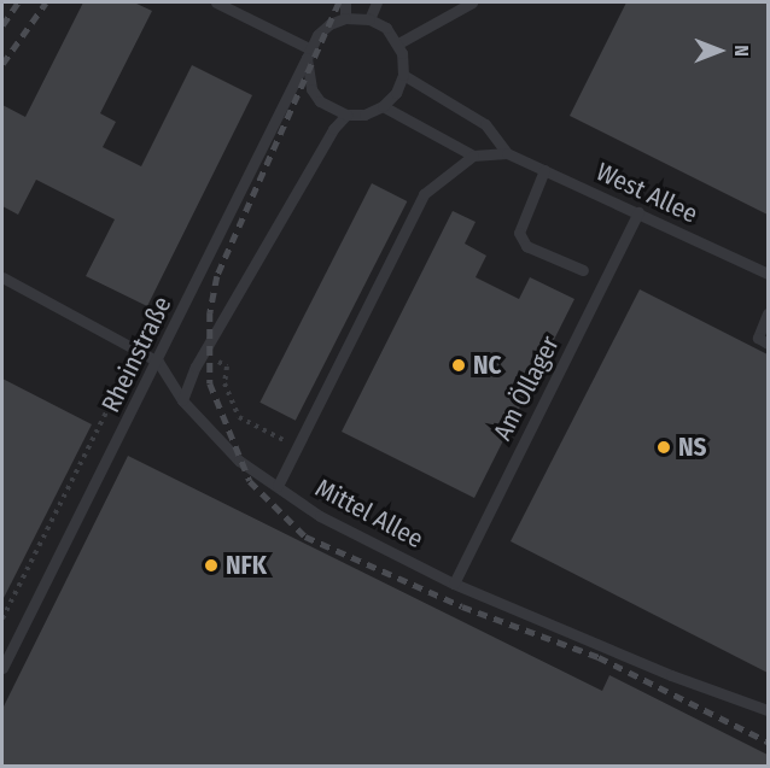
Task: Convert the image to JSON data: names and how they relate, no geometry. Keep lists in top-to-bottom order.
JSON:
{
  "streets": {
    "lane": [
      "West Allee",
      "Rheinstraße",
      "Am Öllager",
      "Mittel Allee"
    ]
  },
  "crossings": [
    ["West Allee", "Rheinstraße"],
    ["West Allee", "Am Öllager"],
    ["Rheinstraße", "Mittel Allee"],
    ["Am Öllager", "Mittel Allee"]
  ],
  "places": ["NC", "NS", "NFK"],
  "north": "right"
}
